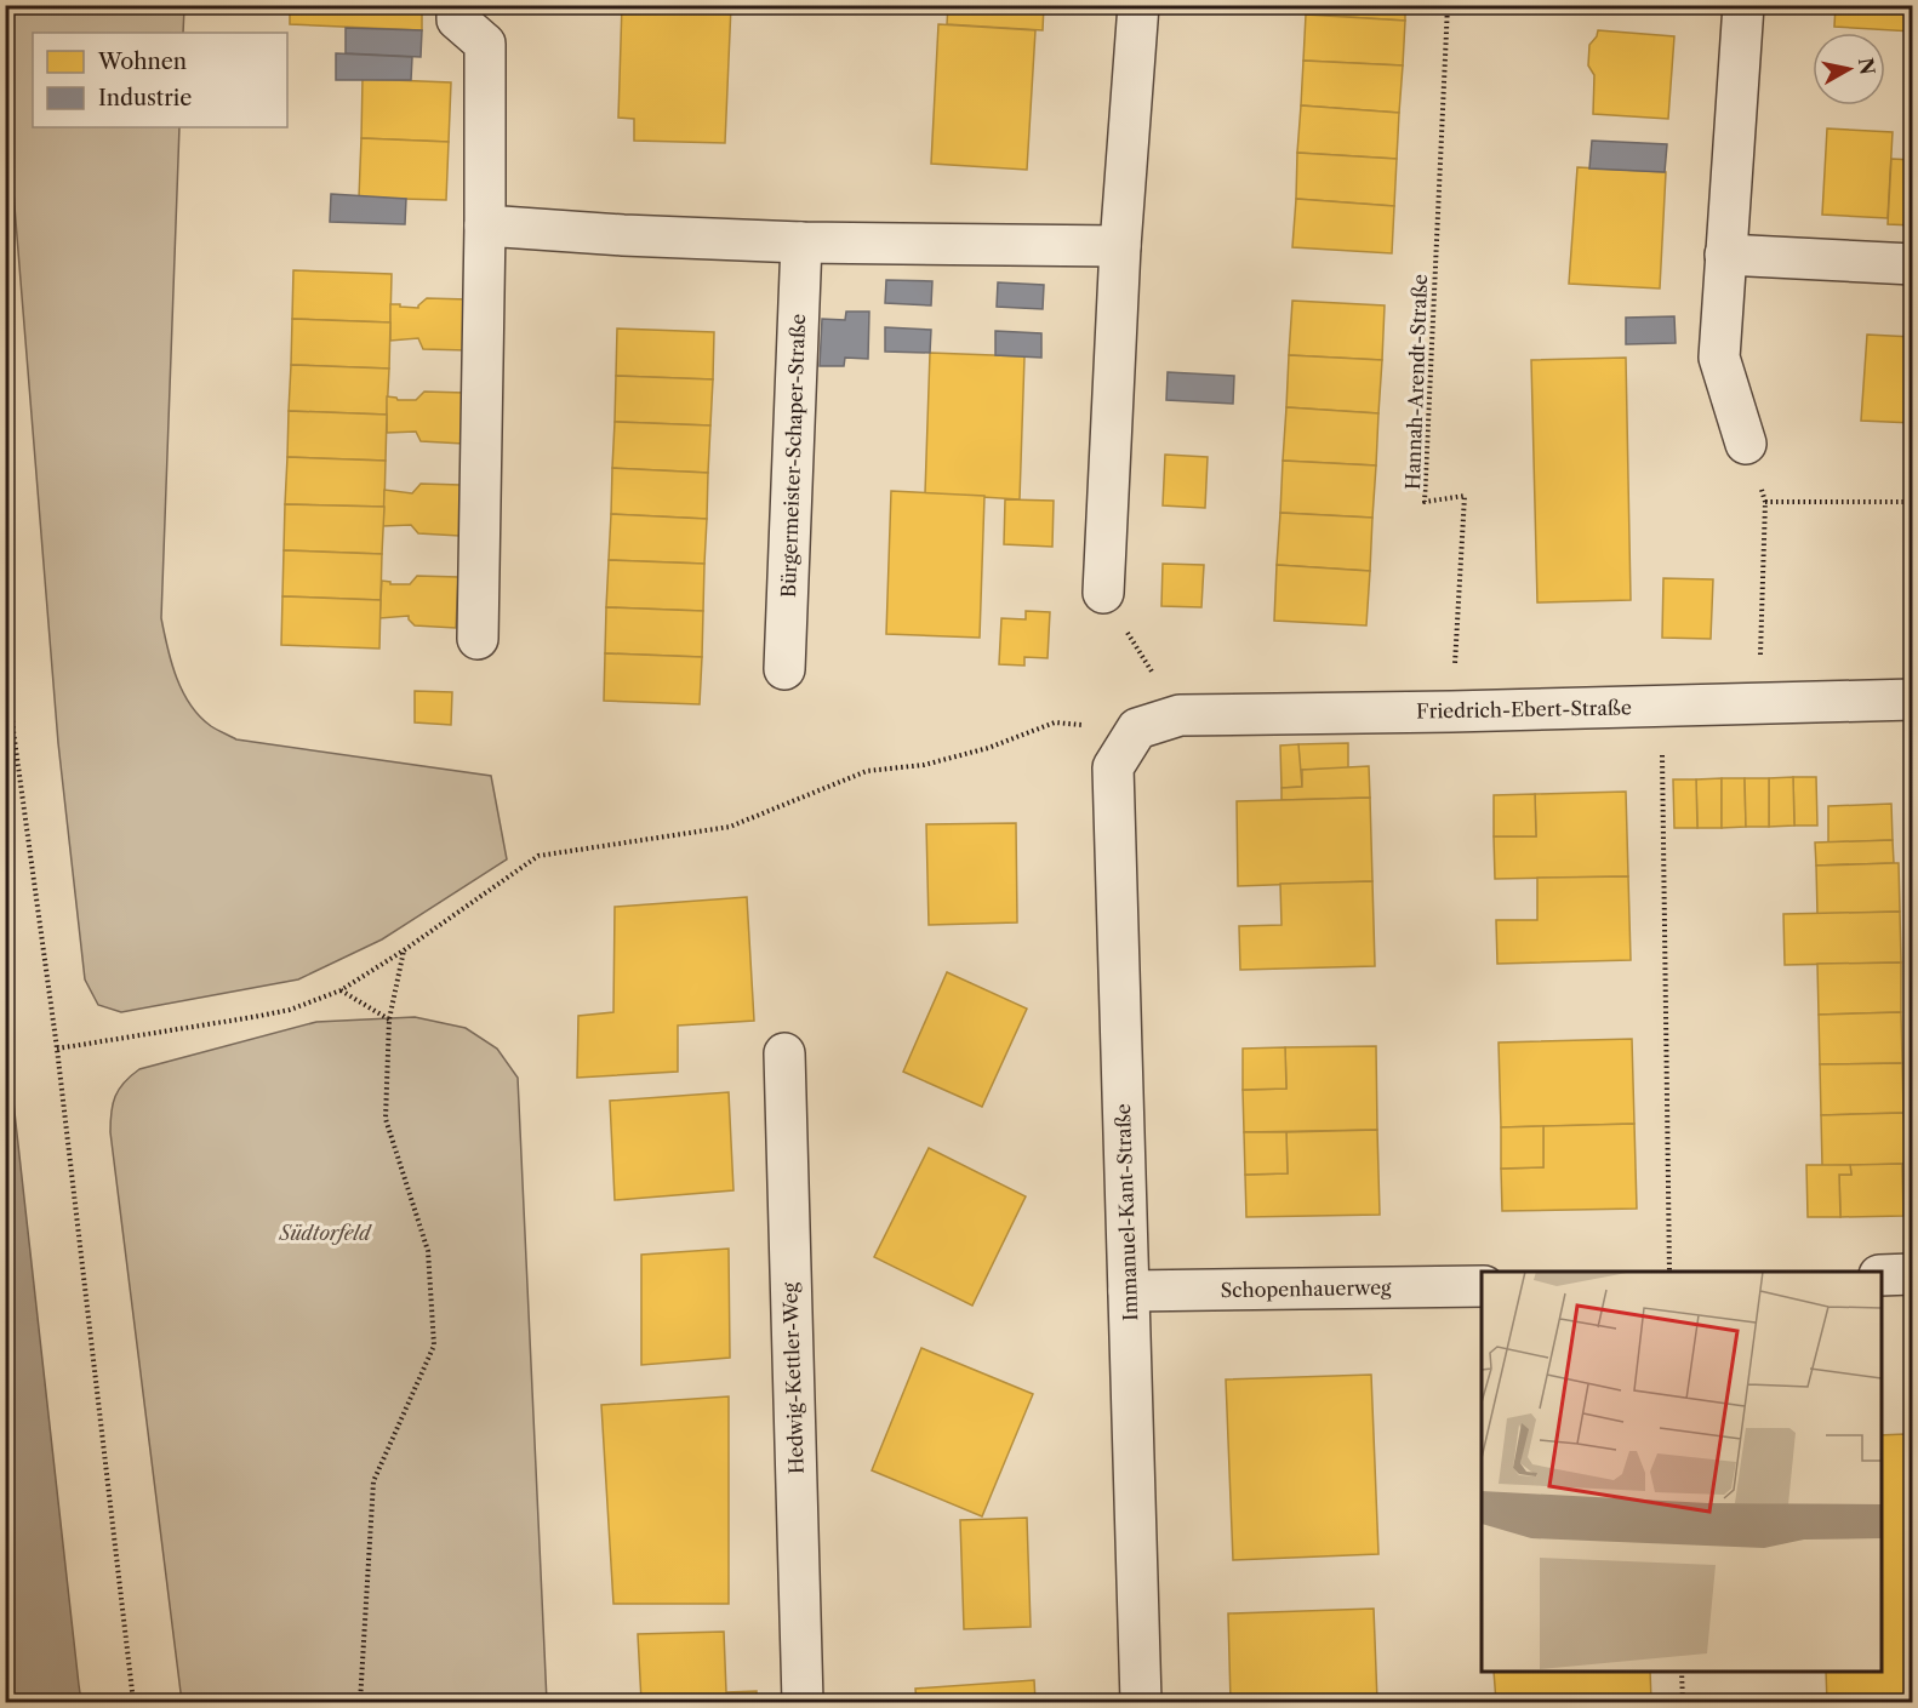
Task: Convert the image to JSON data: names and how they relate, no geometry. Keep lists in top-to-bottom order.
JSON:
{
  "streets": {
    "street": [
      "Bürgermeister-Schaper-Straße",
      "Friedrich-Ebert-Straße",
      "Immanuel-Kant-Straße",
      "Schopenhauerweg",
      "Hedwig-Kettler-Weg"
    ],
    "path": ["Hannah-Arendt-Straße"]
  },
  "crossings": [
    ["Hannah-Arendt-Straße", "Friedrich-Ebert-Straße"],
    ["Friedrich-Ebert-Straße", "Immanuel-Kant-Straße"],
    ["Immanuel-Kant-Straße", "Schopenhauerweg"]
  ],
  "parks": ["Südtorfeld"],
  "legend": ["Wohnen", "Industrie"],
  "north": "right"
}
